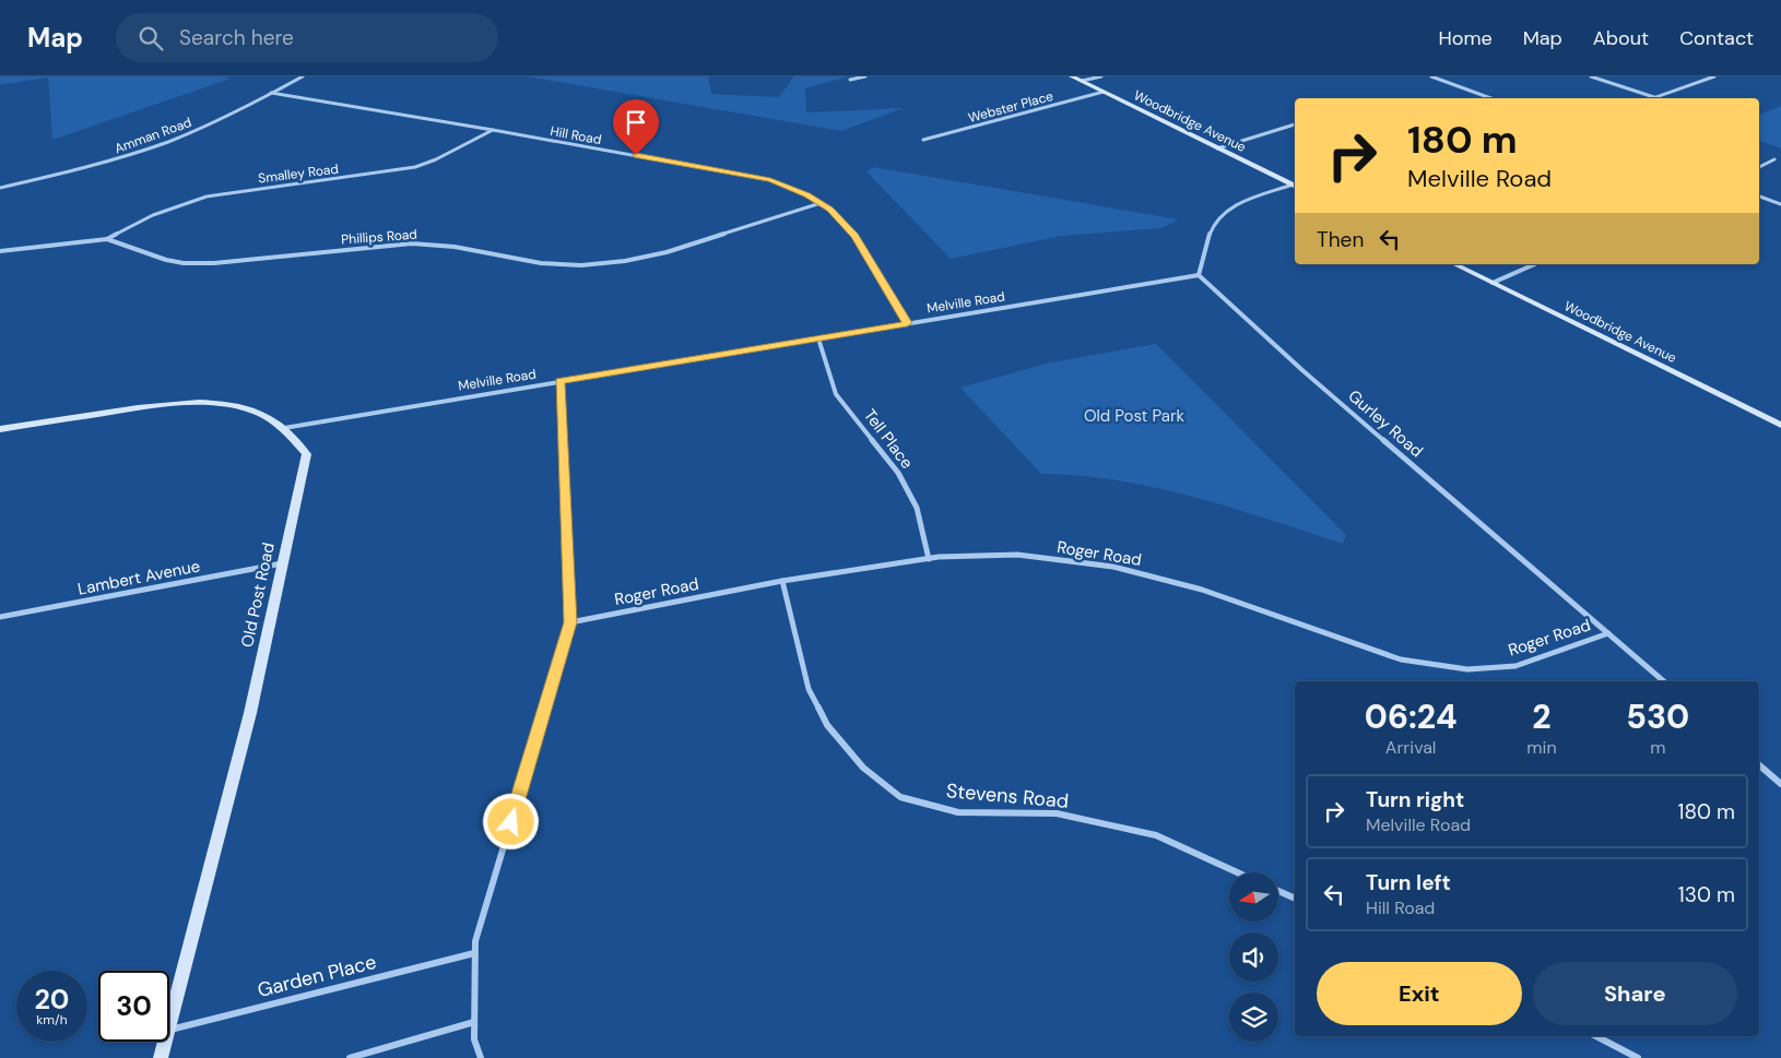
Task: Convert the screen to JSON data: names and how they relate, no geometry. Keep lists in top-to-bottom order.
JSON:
{
  "streets": {
    "street": [
      "Webster Place",
      "Woodbridge Avenue",
      "Amman Road",
      "Hill Road",
      "Smalley Road",
      "Phillips Road",
      "Melville Road",
      "Gurley Road",
      "Tell Place",
      "Roger Road",
      "Lambert Avenue",
      "Old Post Road",
      "Stevens Road",
      "Garden Place"
    ]
  },
  "crossings": [
    ["Webster Place", "Woodbridge Avenue"],
    ["Amman Road", "Hill Road"],
    ["Hill Road", "Smalley Road"],
    ["Hill Road", "Phillips Road"],
    ["Hill Road", "Melville Road"],
    ["Smalley Road", "Phillips Road"],
    ["Melville Road", "Gurley Road"],
    ["Melville Road", "Tell Place"],
    ["Melville Road", "Old Post Road"],
    ["Gurley Road", "Roger Road"],
    ["Tell Place", "Roger Road"],
    ["Roger Road", "Stevens Road"],
    ["Lambert Avenue", "Old Post Road"]
  ],
  "parks": ["Old Post Park"],
  "north": "left",
  "page": {
    "header": "Map",
    "search": "Search here",
    "nav": [
      "Home",
      "Map",
      "About",
      "Contact"
    ],
    "turn": ["180 m", "Melville Road"],
    "then": "Then",
    "eta": [
      "06:24",
      "Arrival",
      "2",
      "min",
      "530",
      "m"
    ],
    "list": [
      {
        "name": "Turn right",
        "note": "Melville Road",
        "value": "180 m"
      },
      {
        "name": "Turn left",
        "note": "Hill Road",
        "value": "130 m"
      }
    ],
    "buttons": ["Exit", "Share"],
    "speed": "20 km/h",
    "limit": "30"
  }
}
